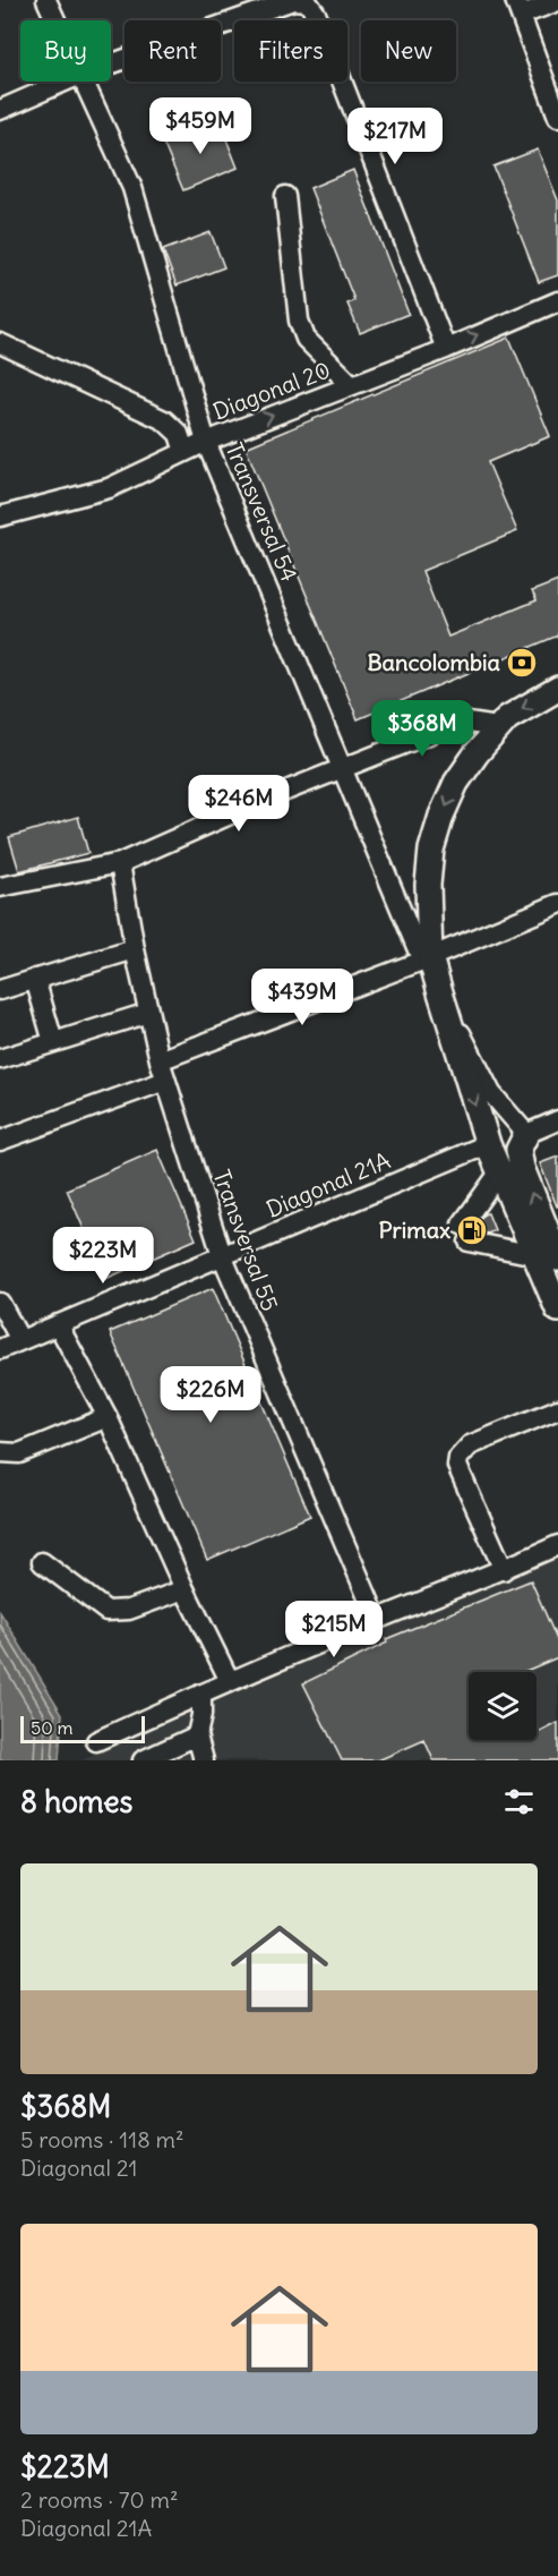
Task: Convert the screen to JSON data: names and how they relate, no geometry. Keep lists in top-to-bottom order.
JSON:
{
  "streets": {
    "street": [
      "Diagonal 20",
      "Transversal 54",
      "Diagonal 21A",
      "Transversal 55"
    ]
  },
  "crossings": [
    ["Diagonal 20", "Transversal 54"],
    ["Diagonal 21A", "Transversal 55"]
  ],
  "one_way": ["Diagonal 20"],
  "places": {
    "bank": ["Bancolombia"],
    "fuel station": ["Primax"]
  },
  "scale_bar": "50 m",
  "page": {
    "chip": [
      "Buy",
      "Rent",
      "Filters",
      "New"
    ],
    "price": [
      "$459M",
      "$217M",
      "$368M",
      "$246M",
      "$439M",
      "$223M",
      "$226M",
      "$215M"
    ],
    "scale": "50 m",
    "heading": "8 homes",
    "list": [
      {
        "name": "$368M",
        "note": "5 rooms · 118 m² · Diagonal 21"
      },
      {
        "name": "$223M",
        "note": "2 rooms · 70 m² · Diagonal 21A"
      }
    ]
  }
}
